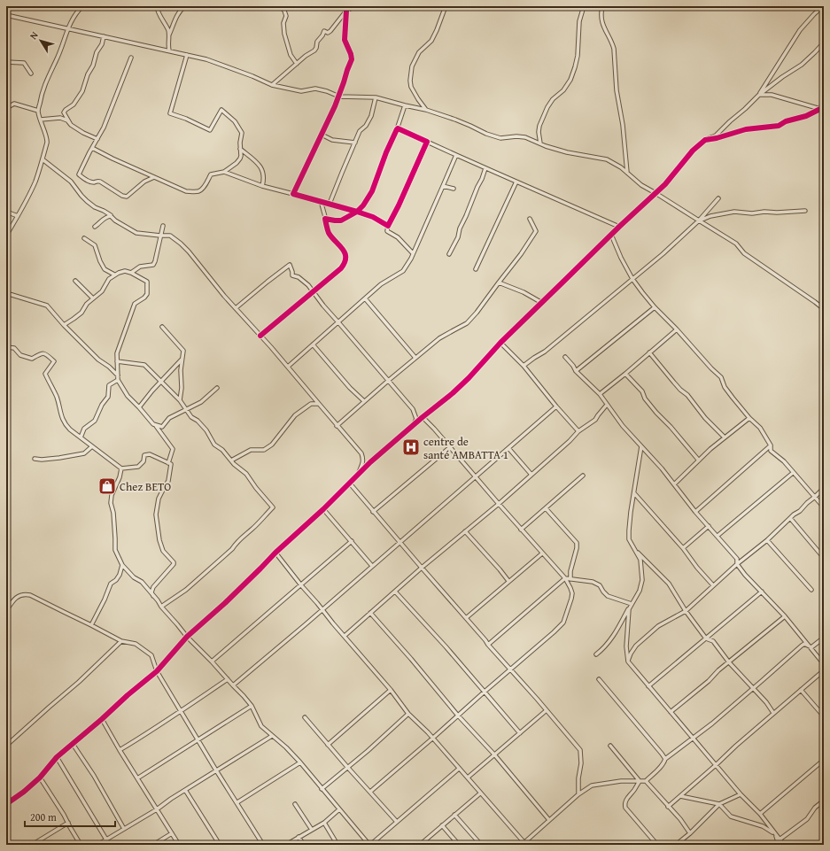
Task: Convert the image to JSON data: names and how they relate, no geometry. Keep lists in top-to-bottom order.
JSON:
{
  "places": {
    "hospital": ["centre de santé AMBATTA 1"],
    "shop": ["Chez BETO"]
  },
  "scale_bar": "200 m",
  "north": "top left"
}
